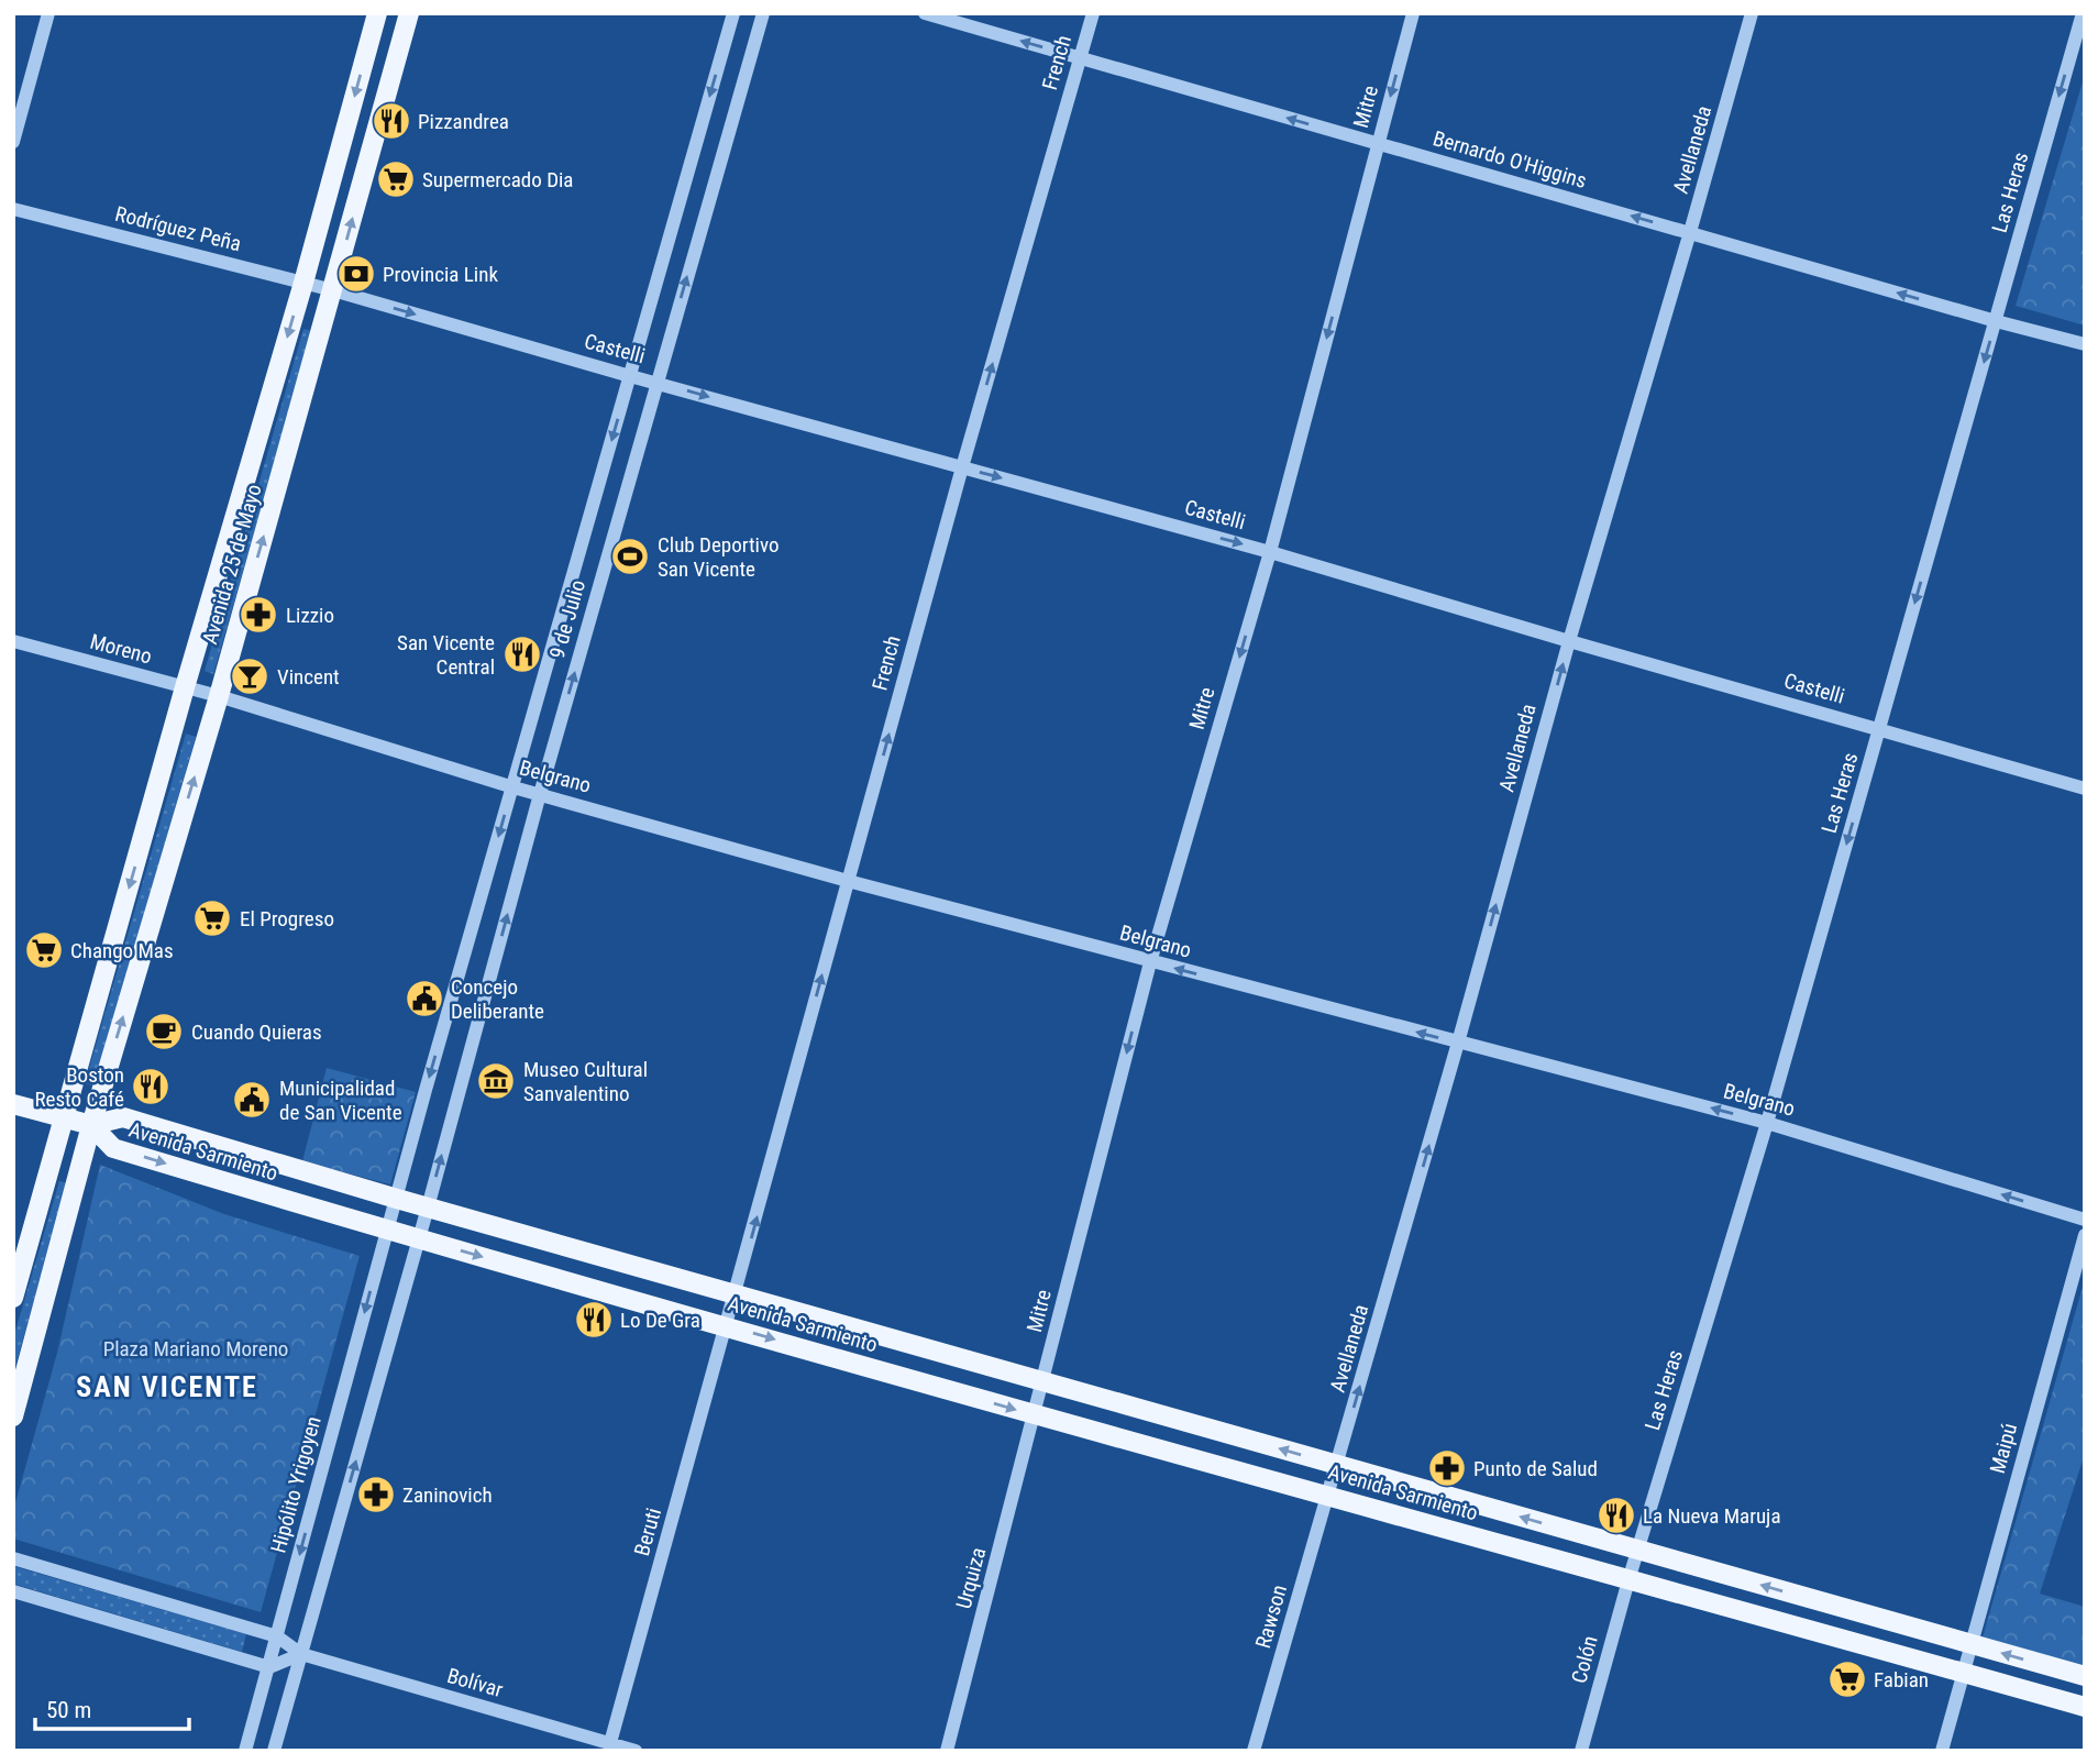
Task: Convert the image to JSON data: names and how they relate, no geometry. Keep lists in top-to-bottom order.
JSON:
{
  "streets": {
    "main road": ["Avenida 25 de Mayo", "Avenida Sarmiento"],
    "street": [
      "French",
      "Mitre",
      "Avellaneda",
      "Bernardo O'Higgins",
      "Las Heras",
      "Rodríguez Peña",
      "Castelli",
      "9 de Julio",
      "Moreno",
      "Belgrano",
      "Maipú",
      "Hipólito Yrigoyen",
      "Beruti",
      "Urquiza",
      "Rawson",
      "Colón",
      "Bolívar"
    ]
  },
  "crossings": [
    ["French", "Bernardo O'Higgins"],
    ["French", "Castelli"],
    ["French", "Belgrano"],
    ["French", "Avenida Sarmiento"],
    ["French", "Beruti"],
    ["Mitre", "Bernardo O'Higgins"],
    ["Mitre", "Castelli"],
    ["Mitre", "Belgrano"],
    ["Mitre", "Avenida Sarmiento"],
    ["Mitre", "Urquiza"],
    ["Avellaneda", "Bernardo O'Higgins"],
    ["Avellaneda", "Castelli"],
    ["Avellaneda", "Belgrano"],
    ["Avellaneda", "Avenida Sarmiento"],
    ["Avellaneda", "Rawson"],
    ["Bernardo O'Higgins", "Las Heras"],
    ["Las Heras", "Castelli"],
    ["Las Heras", "Belgrano"],
    ["Las Heras", "Avenida Sarmiento"],
    ["Las Heras", "Colón"],
    ["Rodríguez Peña", "Castelli"],
    ["Rodríguez Peña", "Avenida 25 de Mayo"],
    ["Castelli", "Avenida 25 de Mayo"],
    ["Castelli", "9 de Julio"],
    ["Avenida 25 de Mayo", "Moreno"],
    ["Avenida 25 de Mayo", "Belgrano"],
    ["Avenida 25 de Mayo", "Avenida Sarmiento"],
    ["9 de Julio", "Belgrano"],
    ["9 de Julio", "Avenida Sarmiento"],
    ["9 de Julio", "Hipólito Yrigoyen"],
    ["Moreno", "Belgrano"],
    ["Avenida Sarmiento", "Maipú"],
    ["Avenida Sarmiento", "Hipólito Yrigoyen"],
    ["Avenida Sarmiento", "Beruti"],
    ["Avenida Sarmiento", "Urquiza"],
    ["Avenida Sarmiento", "Rawson"],
    ["Avenida Sarmiento", "Colón"],
    ["Hipólito Yrigoyen", "Bolívar"],
    ["Beruti", "Bolívar"]
  ],
  "one_way": [
    "French",
    "Mitre",
    "Avellaneda",
    "Bernardo O'Higgins",
    "Las Heras",
    "Castelli",
    "Belgrano"
  ],
  "districts": ["SAN VICENTE"],
  "parks": ["Plaza Mariano Moreno"],
  "places": {
    "restaurant": [
      "Pizzandrea",
      "San Vicente Central",
      "Boston Resto Café",
      "Lo De Gra",
      "La Nueva Maruja"
    ],
    "supermarket": [
      "Supermercado Dia",
      "El Progreso",
      "Chango Mas",
      "Fabian"
    ],
    "bank": ["Provincia Link"],
    "sports": ["Club Deportivo San Vicente"],
    "pharmacy": ["Lizzio", "Punto de Salud", "Zaninovich"],
    "bar": ["Vincent"],
    "public building": ["Concejo Deliberante", "Municipalidad de San Vicente"],
    "cafe": ["Cuando Quieras"],
    "museum": ["Museo Cultural Sanvalentino"]
  },
  "scale_bar": "50 m"
}
